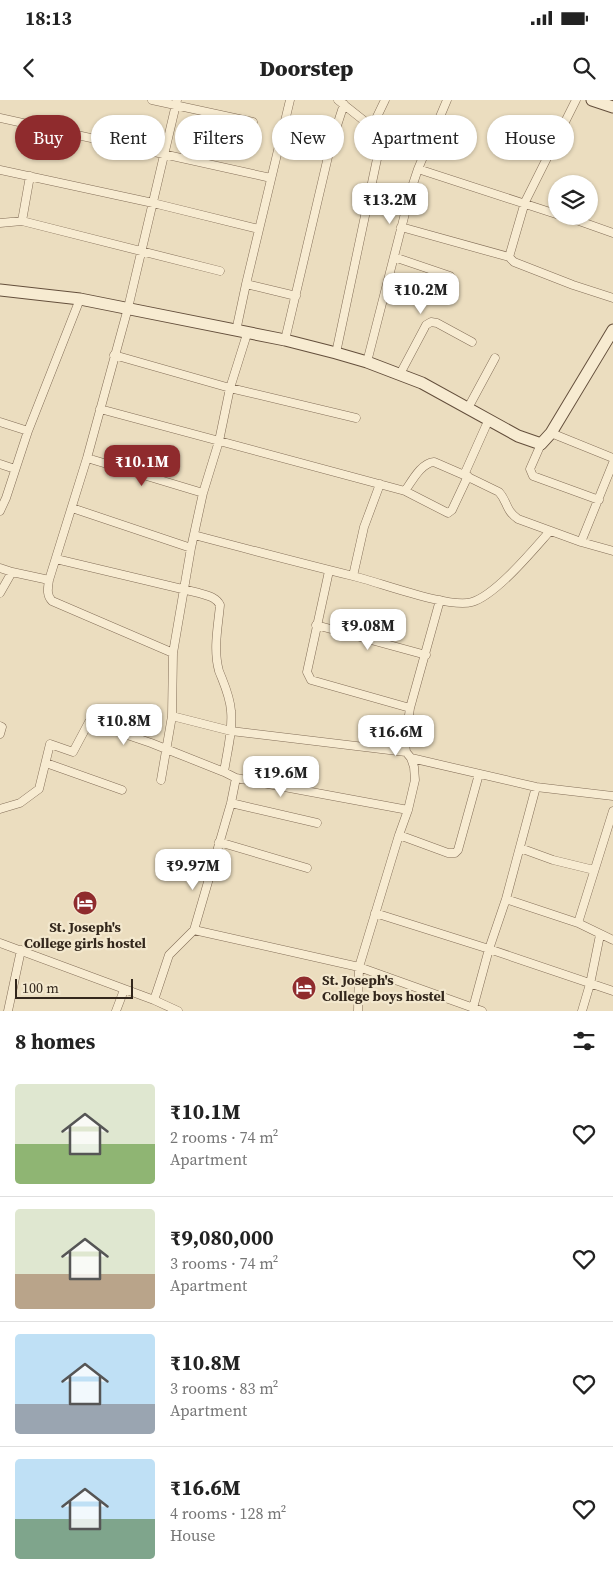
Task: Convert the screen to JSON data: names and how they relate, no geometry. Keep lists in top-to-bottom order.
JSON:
{
  "places": {
    "hotel": ["St. Joseph's College girls hostel", "St. Joseph's College boys hostel"]
  },
  "scale_bar": "100 m",
  "page": {
    "status": "18:13",
    "header": "Doorstep",
    "chip": [
      "Buy",
      "Rent",
      "Filters",
      "New",
      "Apartment",
      "House"
    ],
    "price": [
      "₹13.2M",
      "₹10.2M",
      "₹10.1M",
      "₹9.08M",
      "₹10.8M",
      "₹16.6M",
      "₹19.6M",
      "₹9.97M"
    ],
    "scale": "100 m",
    "heading": "8 homes",
    "list": [
      {
        "name": "₹10.1M",
        "note": "2 rooms · 74 m² · Apartment"
      },
      {
        "name": "₹9,080,000",
        "note": "3 rooms · 74 m² · Apartment"
      },
      {
        "name": "₹10.8M",
        "note": "3 rooms · 83 m² · Apartment"
      },
      {
        "name": "₹16.6M",
        "note": "4 rooms · 128 m² · House"
      }
    ]
  }
}
